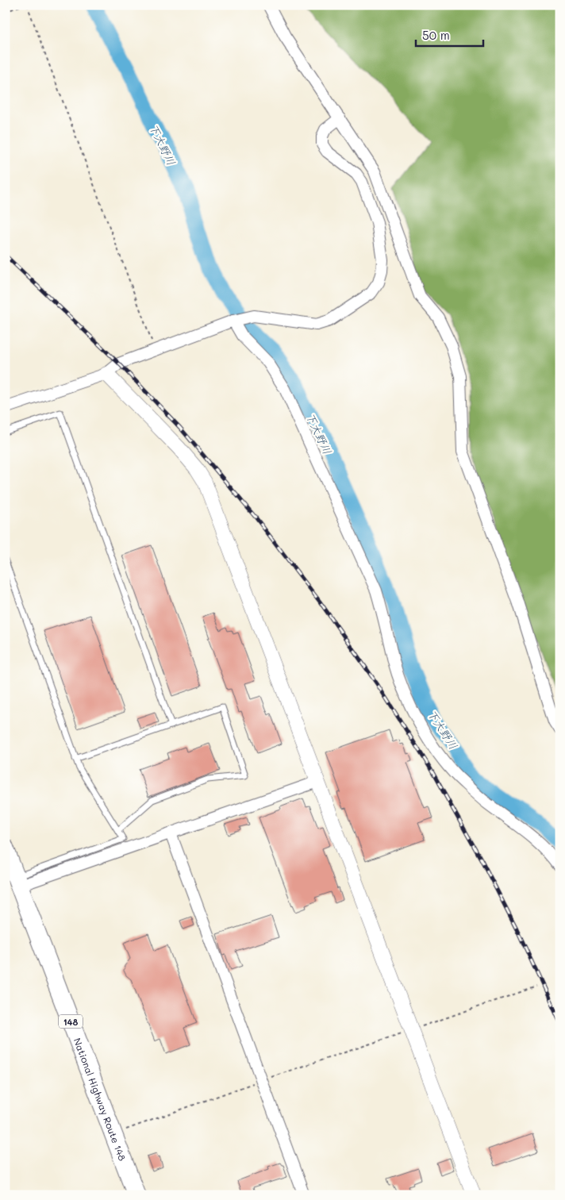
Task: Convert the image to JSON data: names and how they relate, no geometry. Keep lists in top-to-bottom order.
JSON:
{
  "streets": {
    "highway": ["148", "National Highway Route 148"]
  },
  "water": ["下大野川"],
  "scale_bar": "50 m"
}
